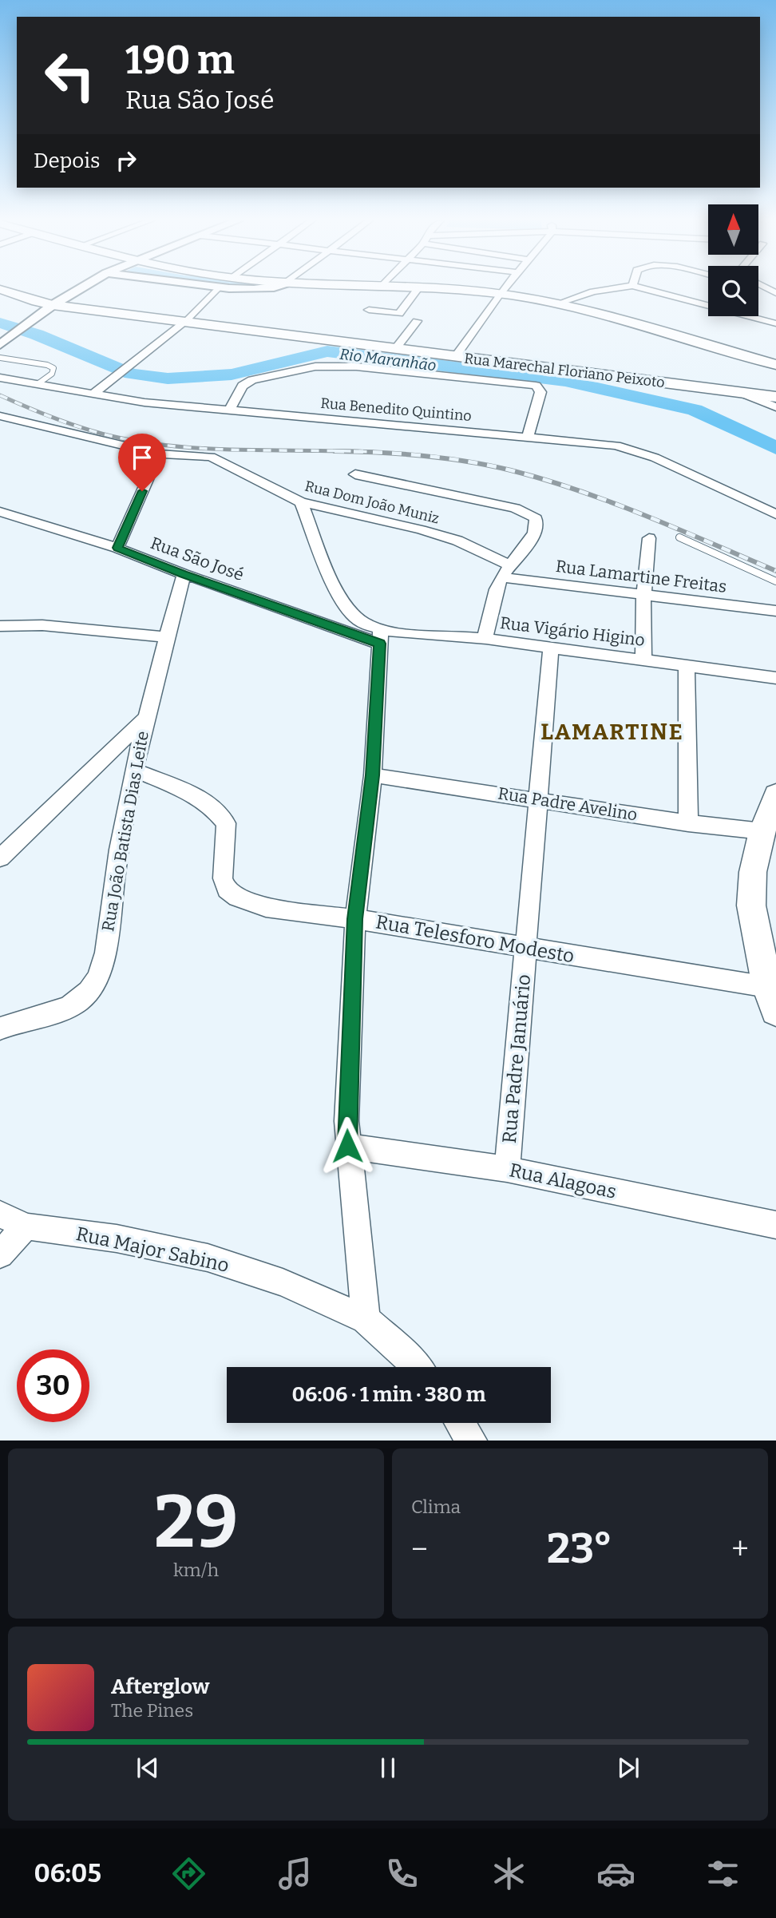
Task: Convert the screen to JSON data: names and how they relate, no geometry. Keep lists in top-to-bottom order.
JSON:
{
  "streets": {
    "main road": ["Rua Marechal Floriano Peixoto"],
    "street": [
      "Rua Benedito Quintino",
      "Rua Dom João Muniz",
      "Rua São José",
      "Rua Lamartine Freitas",
      "Rua Vigário Higino",
      "Rua Padre Avelino",
      "Rua João Batista Dias Leite",
      "Rua Telesforo Modesto",
      "Rua Padre Januário",
      "Rua Alagoas",
      "Rua Major Sabino"
    ]
  },
  "crossings": [
    ["Rua Dom João Muniz", "Rua Lamartine Freitas"],
    ["Rua São José", "Rua Vigário Higino"],
    ["Rua São José", "Rua João Batista Dias Leite"],
    ["Rua Vigário Higino", "Rua Padre Januário"],
    ["Rua Padre Avelino", "Rua Padre Januário"],
    ["Rua João Batista Dias Leite", "Rua Telesforo Modesto"],
    ["Rua Telesforo Modesto", "Rua Padre Januário"],
    ["Rua Padre Januário", "Rua Alagoas"]
  ],
  "districts": ["LAMARTINE"],
  "water": ["Rio Maranhão"],
  "north": "top",
  "page": {
    "turn": ["190 m", "Rua São José"],
    "then": "Depois",
    "limit": "30",
    "trip": "06:06 · 1 min · 380 m",
    "tile": [
      ["29", "km/h"],
      "Clima"
    ],
    "heat": ["−", "23°", "+"],
    "song": ["Afterglow", "The Pines"],
    "tabs": "06:05"
  }
}
